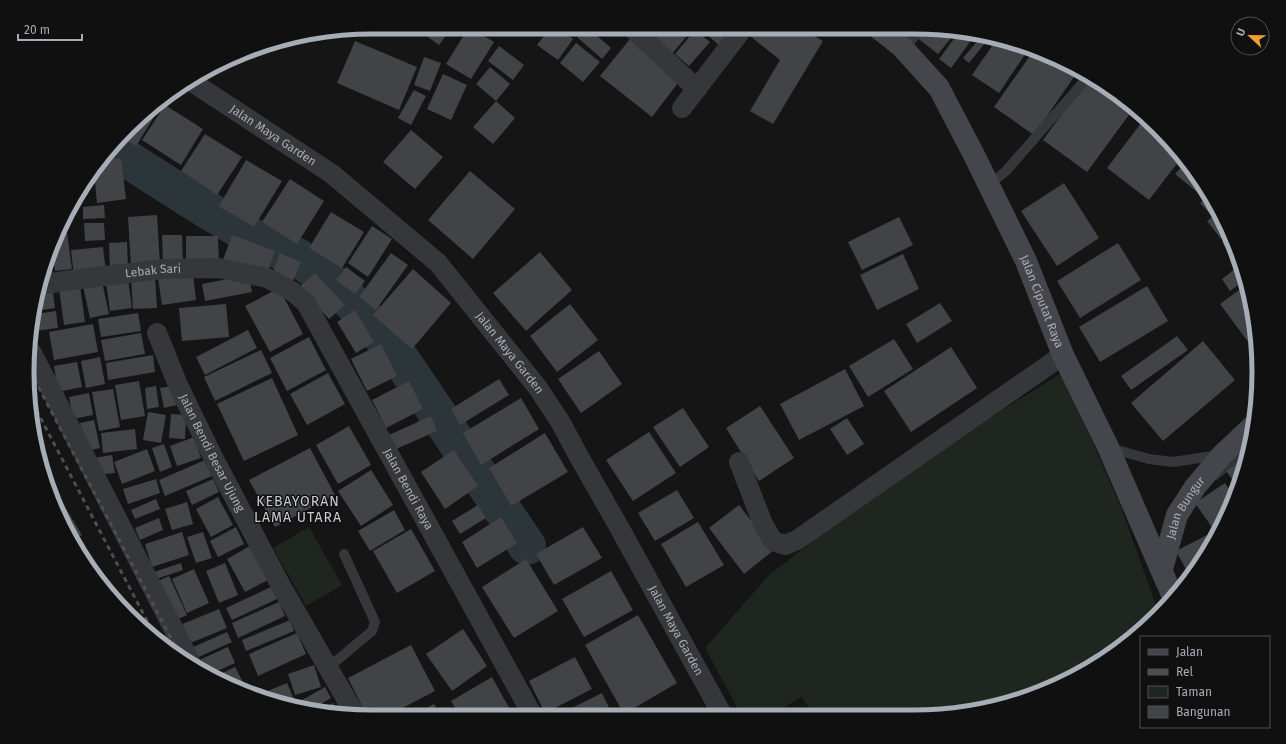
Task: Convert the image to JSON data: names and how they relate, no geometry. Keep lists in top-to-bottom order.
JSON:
{
  "streets": {
    "main road": ["Jalan Ciputat Raya", "Jalan Bungur"],
    "street": [
      "Jalan Maya Garden",
      "Lebak Sari",
      "Jalan Bendi Besar Ujung",
      "Jalan Bendi Raya"
    ]
  },
  "crossings": [
    ["Lebak Sari", "Jalan Bendi Raya"],
    ["Jalan Ciputat Raya", "Jalan Bungur"]
  ],
  "districts": ["KEBAYORAN LAMA UTARA"],
  "legend": [
    "Jalan",
    "Rel",
    "Taman",
    "Bangunan"
  ],
  "scale_bar": "20 m",
  "north": "left"
}
